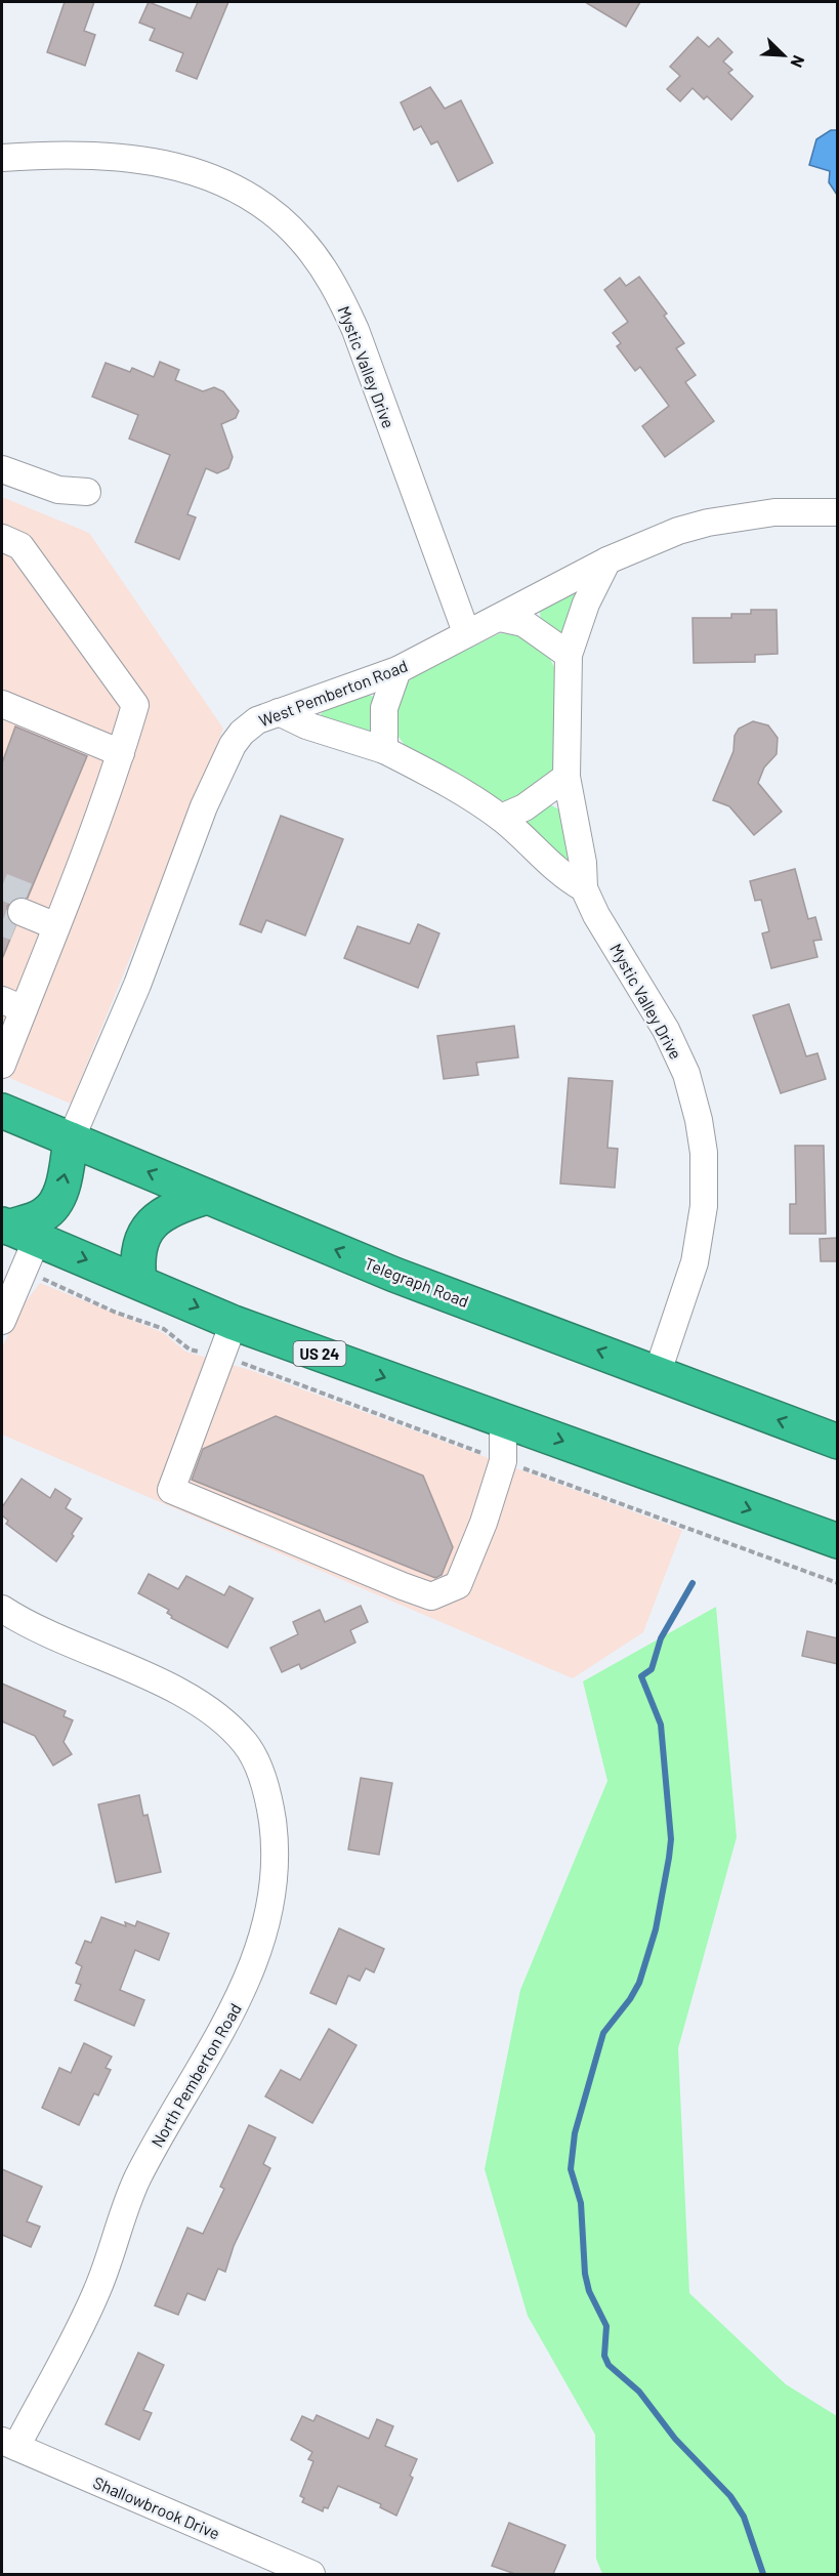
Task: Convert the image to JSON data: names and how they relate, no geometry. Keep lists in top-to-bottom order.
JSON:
{
  "streets": {
    "highway": ["Telegraph Road", "US 24"],
    "street": [
      "Mystic Valley Drive",
      "West Pemberton Road",
      "North Pemberton Road",
      "Shallowbrook Drive"
    ]
  },
  "crossings": [
    ["Mystic Valley Drive", "West Pemberton Road"],
    ["Mystic Valley Drive", "Telegraph Road"],
    ["West Pemberton Road", "Telegraph Road"],
    ["North Pemberton Road", "Shallowbrook Drive"]
  ],
  "north": "bottom right"
}
